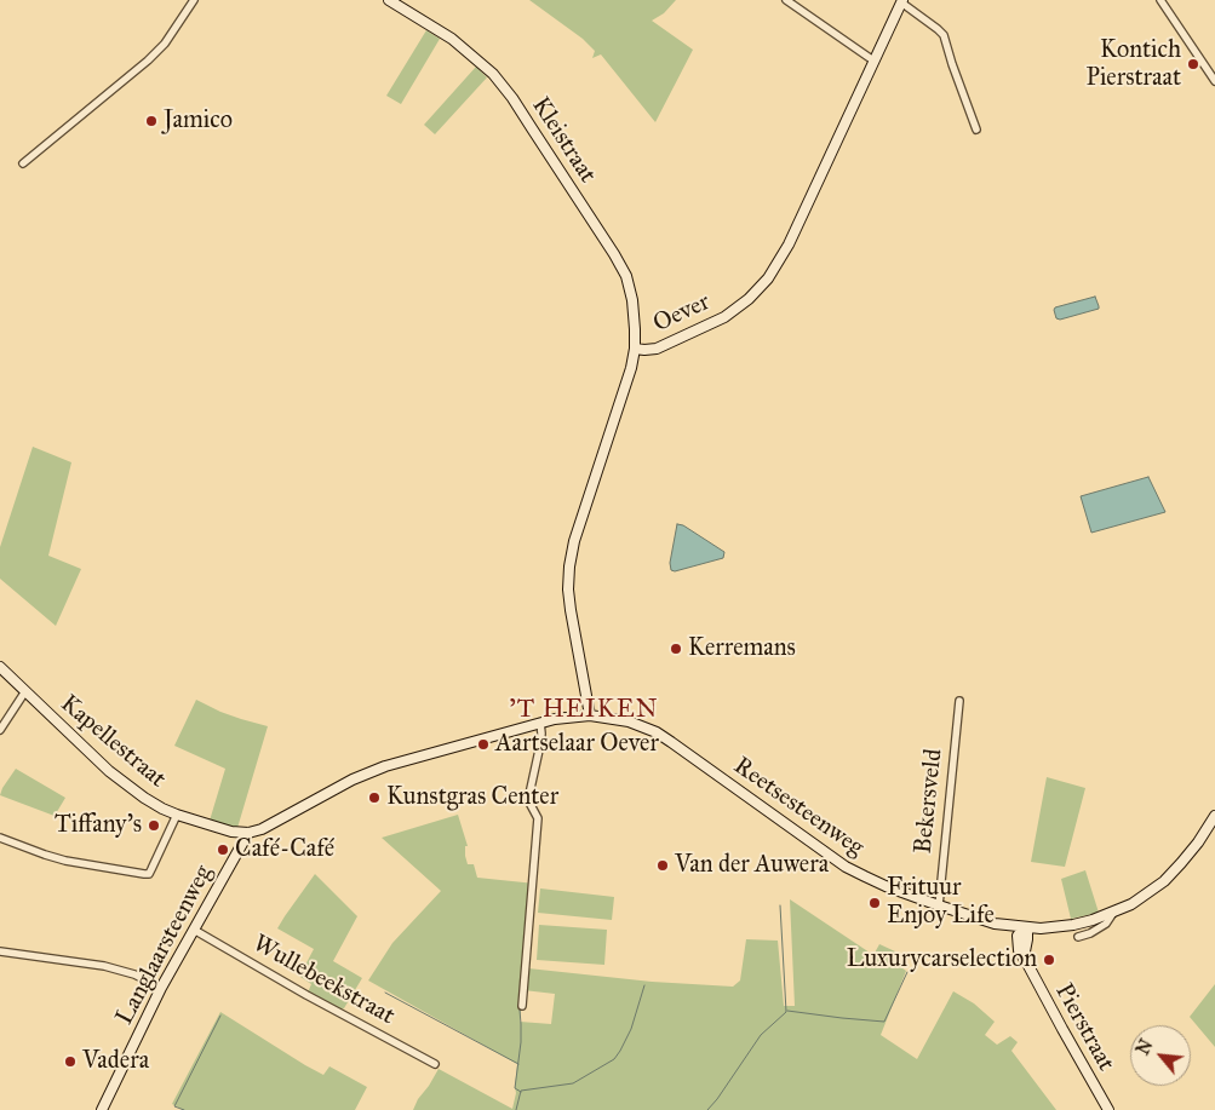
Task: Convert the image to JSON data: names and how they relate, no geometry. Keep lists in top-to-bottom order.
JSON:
{
  "streets": {
    "street": [
      "Kleistraat",
      "Oever",
      "Kapellestraat",
      "Bekersveld",
      "Reetsesteenweg",
      "Langlaarsteenweg",
      "Wullebeekstraat",
      "Pierstraat"
    ]
  },
  "crossings": [
    ["Kleistraat", "Oever"],
    ["Oever", "Reetsesteenweg"],
    ["Kapellestraat", "Reetsesteenweg"],
    ["Kapellestraat", "Langlaarsteenweg"],
    ["Bekersveld", "Reetsesteenweg"],
    ["Reetsesteenweg", "Langlaarsteenweg"],
    ["Reetsesteenweg", "Pierstraat"],
    ["Langlaarsteenweg", "Wullebeekstraat"]
  ],
  "districts": ["'T HEIKEN"],
  "places": [
    "Kontich Pierstraat",
    "Jamico",
    "Kerremans",
    "Aartselaar Oever",
    "Kunstgras Center",
    "Tiffany's",
    "Café-Café",
    "Van der Auwera",
    "Frituur Enjoy Life",
    "Luxurycarselection",
    "Vadera"
  ],
  "north": "top left"
}
